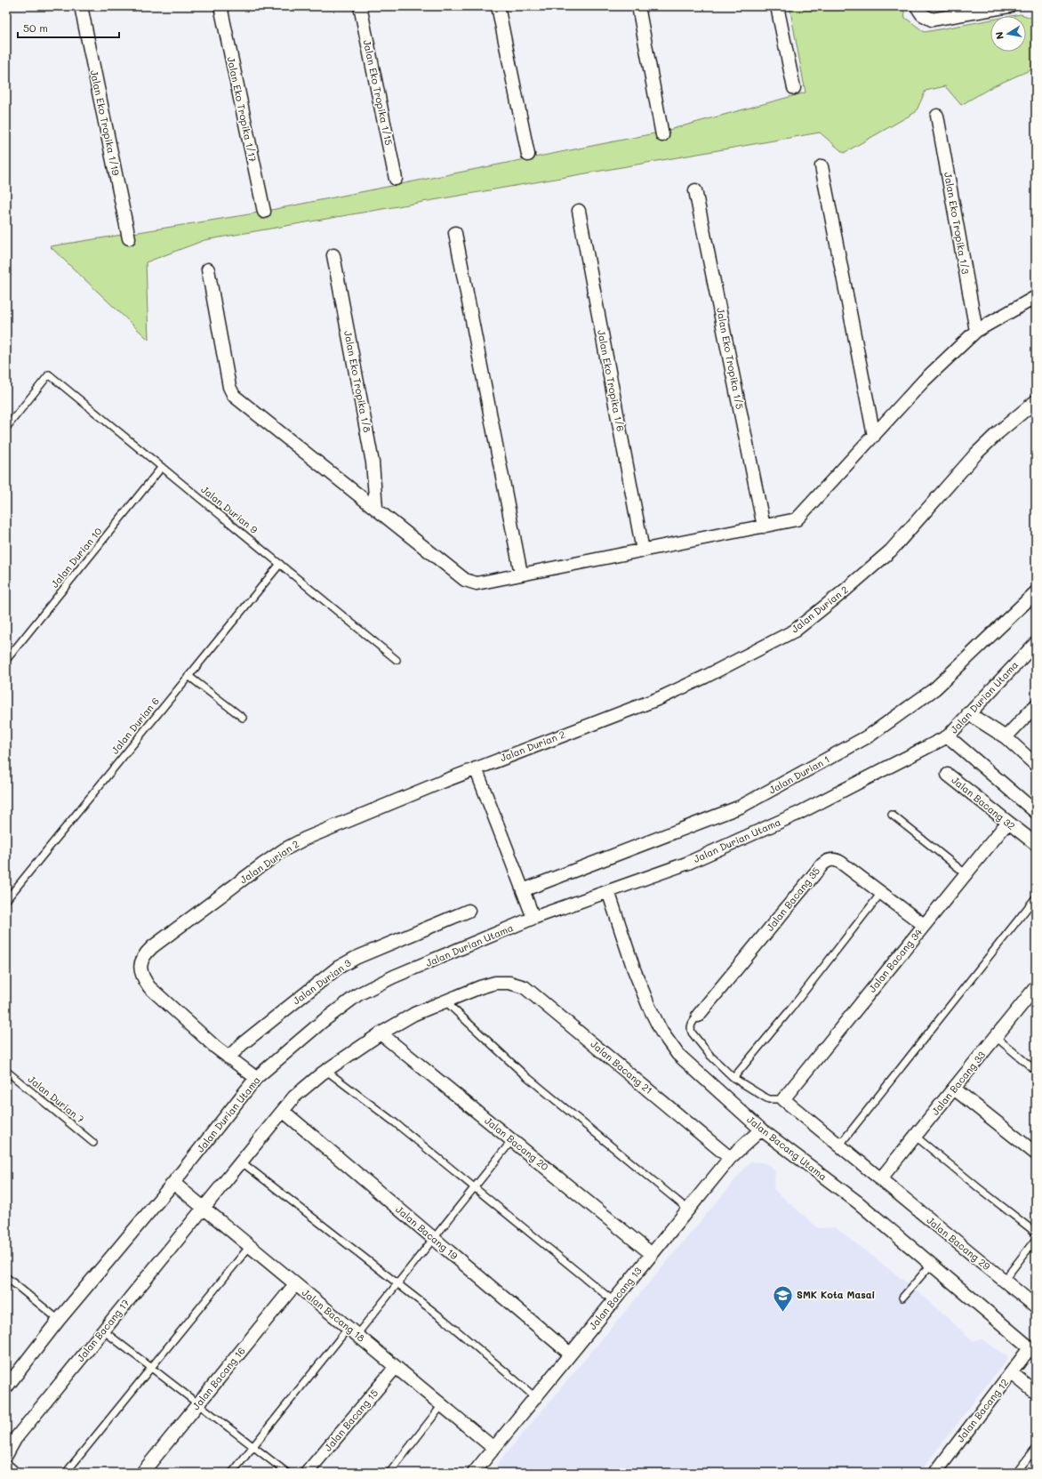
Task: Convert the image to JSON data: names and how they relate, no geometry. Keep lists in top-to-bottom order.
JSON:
{
  "streets": {
    "street": [
      "Jalan Eko Tropika 1/15",
      "Jalan Eko Tropika 1/17",
      "Jalan Eko Tropika 1/19",
      "Jalan Eko Tropika 1/3",
      "Jalan Eko Tropika 1/5",
      "Jalan Eko Tropika 1/6",
      "Jalan Eko Tropika 1/8",
      "Jalan Durian 2",
      "Jalan Durian Utama",
      "Jalan Durian 1",
      "Jalan Bacang 32",
      "Jalan Bacang 35",
      "Jalan Bacang 34",
      "Jalan Durian 3",
      "Jalan Bacang 21",
      "Jalan Bacang 33",
      "Jalan Bacang 20",
      "Jalan Bacang Utama",
      "Jalan Bacang 19",
      "Jalan Bacang 29",
      "Jalan Bacang 13",
      "Jalan Bacang 18",
      "Jalan Bacang 17",
      "Jalan Bacang 16",
      "Jalan Bacang 12",
      "Jalan Bacang 15"
    ],
    "lane": [
      "Jalan Durian 9",
      "Jalan Durian 10",
      "Jalan Durian 6",
      "Jalan Durian 7"
    ]
  },
  "crossings": [
    ["Jalan Durian 9", "Jalan Durian 10"],
    ["Jalan Durian 9", "Jalan Durian 6"],
    ["Jalan Durian 2", "Jalan Durian Utama"],
    ["Jalan Durian 2", "Jalan Durian 3"],
    ["Jalan Durian Utama", "Jalan Bacang Utama"],
    ["Jalan Durian Utama", "Jalan Bacang 18"],
    ["Jalan Bacang 32", "Jalan Bacang 34"],
    ["Jalan Bacang 35", "Jalan Bacang 34"],
    ["Jalan Bacang 34", "Jalan Bacang 29"],
    ["Jalan Bacang 21", "Jalan Bacang 13"],
    ["Jalan Bacang 21", "Jalan Bacang 17"],
    ["Jalan Bacang 33", "Jalan Bacang 29"],
    ["Jalan Bacang 20", "Jalan Bacang 13"],
    ["Jalan Bacang 20", "Jalan Bacang 17"],
    ["Jalan Bacang Utama", "Jalan Bacang 13"],
    ["Jalan Bacang Utama", "Jalan Bacang 12"],
    ["Jalan Bacang 19", "Jalan Bacang 13"],
    ["Jalan Bacang 19", "Jalan Bacang 17"],
    ["Jalan Bacang 13", "Jalan Bacang 18"],
    ["Jalan Bacang 18", "Jalan Bacang 17"],
    ["Jalan Bacang 18", "Jalan Bacang 16"],
    ["Jalan Bacang 18", "Jalan Bacang 15"]
  ],
  "places": {
    "school or university": ["SMK Kota Masai"]
  },
  "scale_bar": "50 m",
  "north": "left"
}
